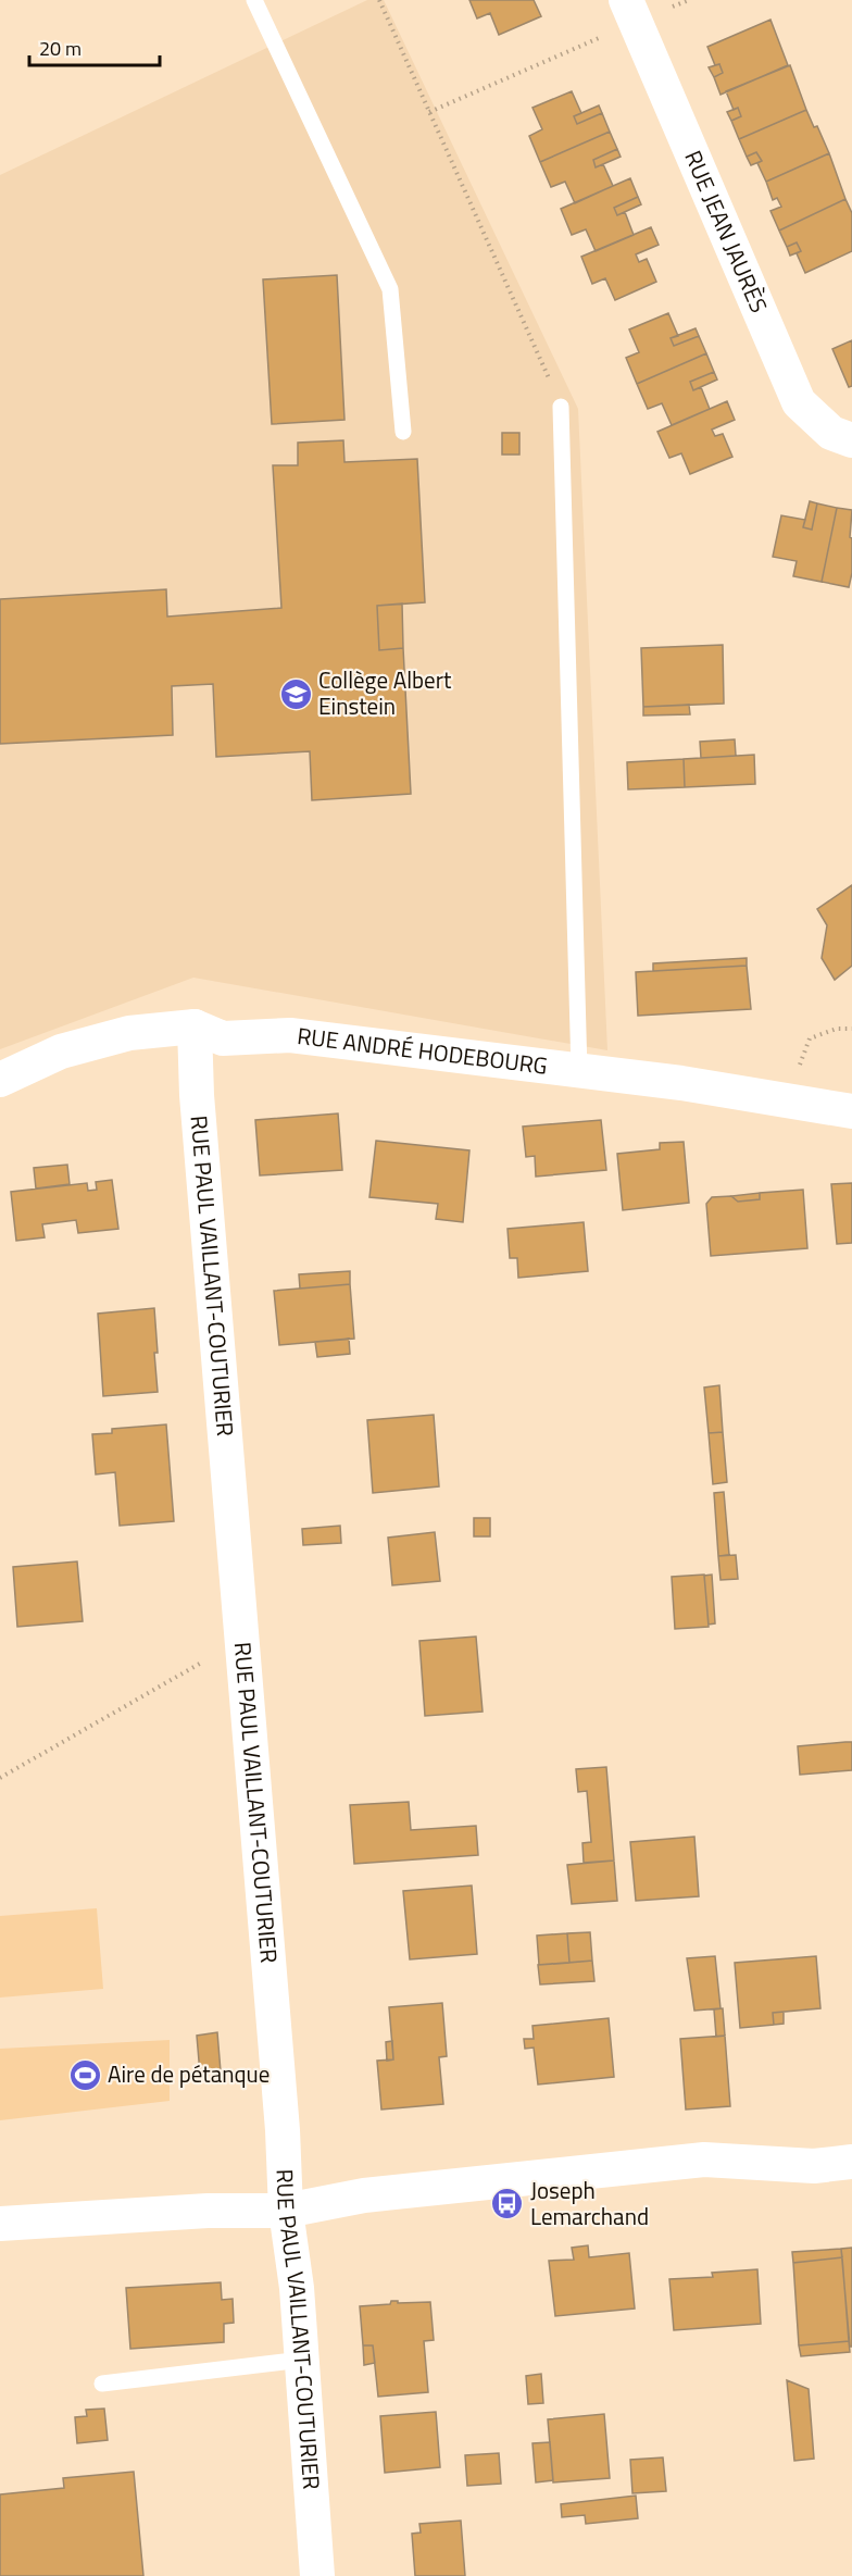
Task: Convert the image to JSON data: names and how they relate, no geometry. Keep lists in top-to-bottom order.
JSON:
{
  "streets": {
    "street": ["RUE JEAN JAURÈS", "RUE ANDRÉ HODEBOURG", "RUE PAUL VAILLANT-COUTURIER"]
  },
  "crossings": [
    ["RUE ANDRÉ HODEBOURG", "RUE PAUL VAILLANT-COUTURIER"]
  ],
  "places": {
    "school or university": ["Collège Albert Einstein"],
    "sports": ["Aire de pétanque"],
    "bus stop": ["Joseph Lemarchand"]
  },
  "scale_bar": "20 m"
}
